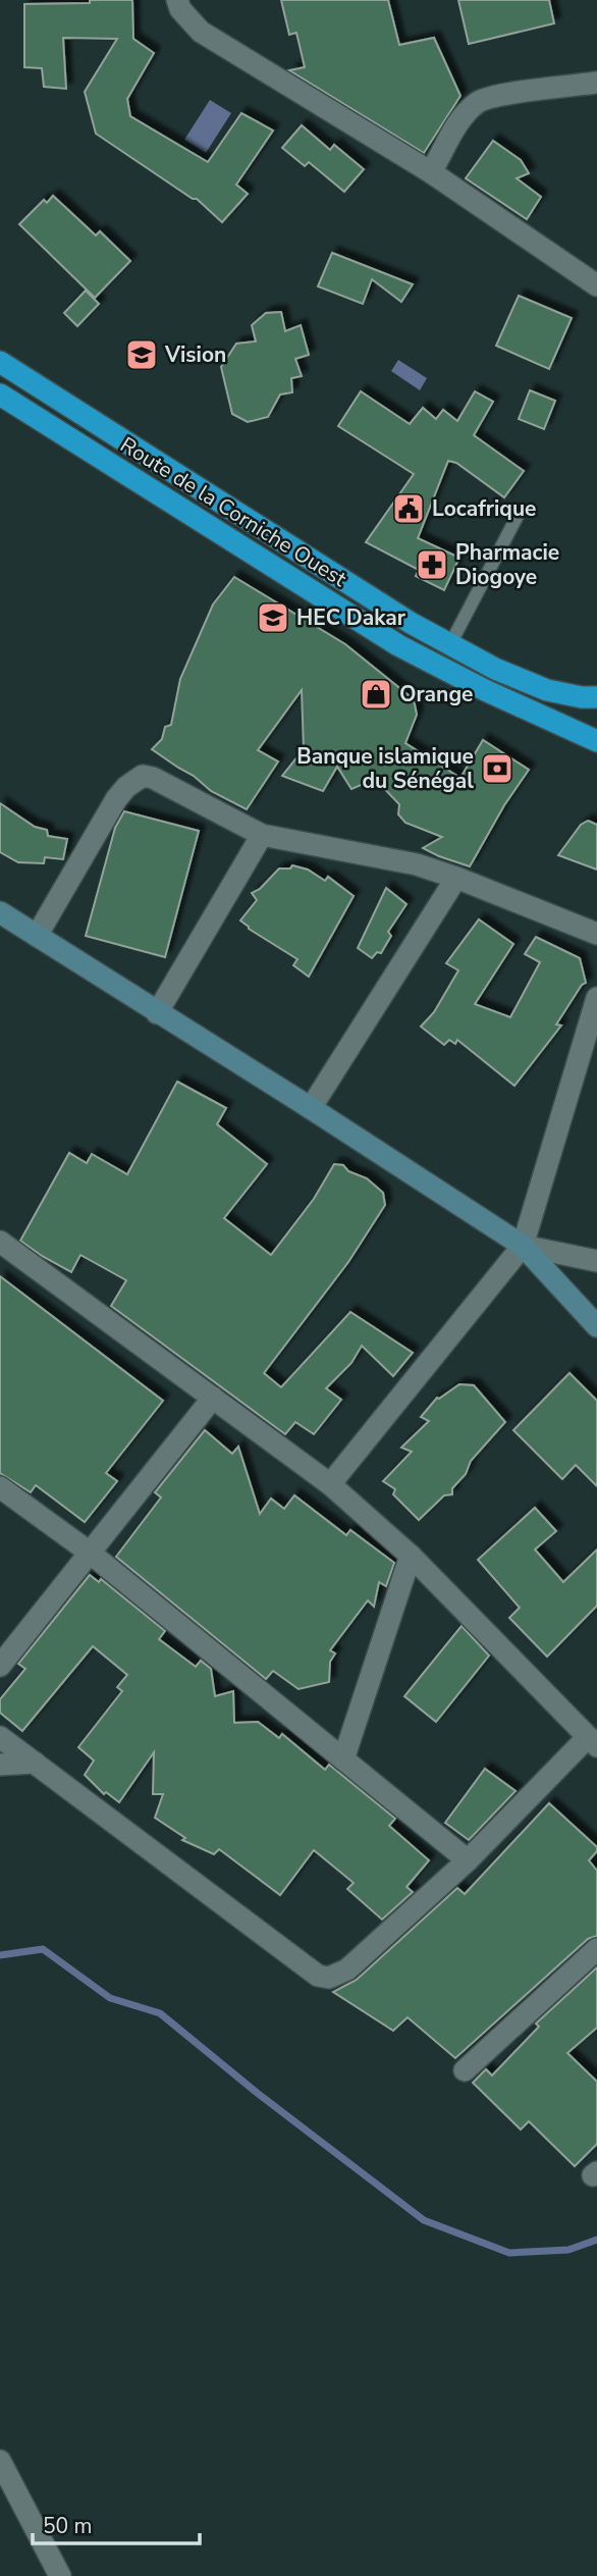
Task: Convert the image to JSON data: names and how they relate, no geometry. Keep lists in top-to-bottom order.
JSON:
{
  "streets": {
    "highway": ["Route de la Corniche Ouest"]
  },
  "places": {
    "school or university": ["Vision", "HEC Dakar"],
    "public building": ["Locafrique"],
    "pharmacy": ["Pharmacie Diogoye"],
    "shop": ["Orange"],
    "bank": ["Banque islamique du Sénégal"]
  },
  "scale_bar": "50 m"
}
